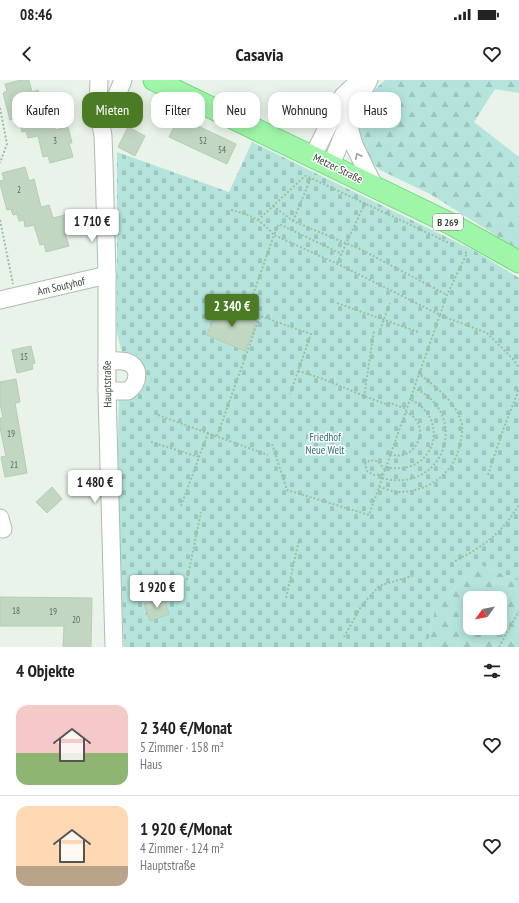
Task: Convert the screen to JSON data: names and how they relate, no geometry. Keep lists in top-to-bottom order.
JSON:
{
  "streets": {
    "main road": ["Metzer Straße", "B 269"],
    "street": ["Am Soutyhof", "Hauptstraße"]
  },
  "crossings": [
    ["Am Soutyhof", "Hauptstraße"]
  ],
  "parks": ["Friedhof Neue Welt"],
  "house_numbers": [
    "3",
    "52",
    "54",
    "2",
    "15",
    "19",
    "21",
    "18",
    "19",
    "20"
  ],
  "north": "bottom left",
  "page": {
    "status": "08:46",
    "header": "Casavia",
    "chip": [
      "Kaufen",
      "Mieten",
      "Filter",
      "Neu",
      "Wohnung",
      "Haus"
    ],
    "price": [
      "1 710 €",
      "2 340 €",
      "1 480 €",
      "1 920 €"
    ],
    "heading": "4 Objekte",
    "list": [
      {
        "name": "2 340 €/Monat",
        "note": "5 Zimmer · 158 m² · Haus"
      },
      {
        "name": "1 920 €/Monat",
        "note": "4 Zimmer · 124 m² · Hauptstraße"
      }
    ]
  }
}
